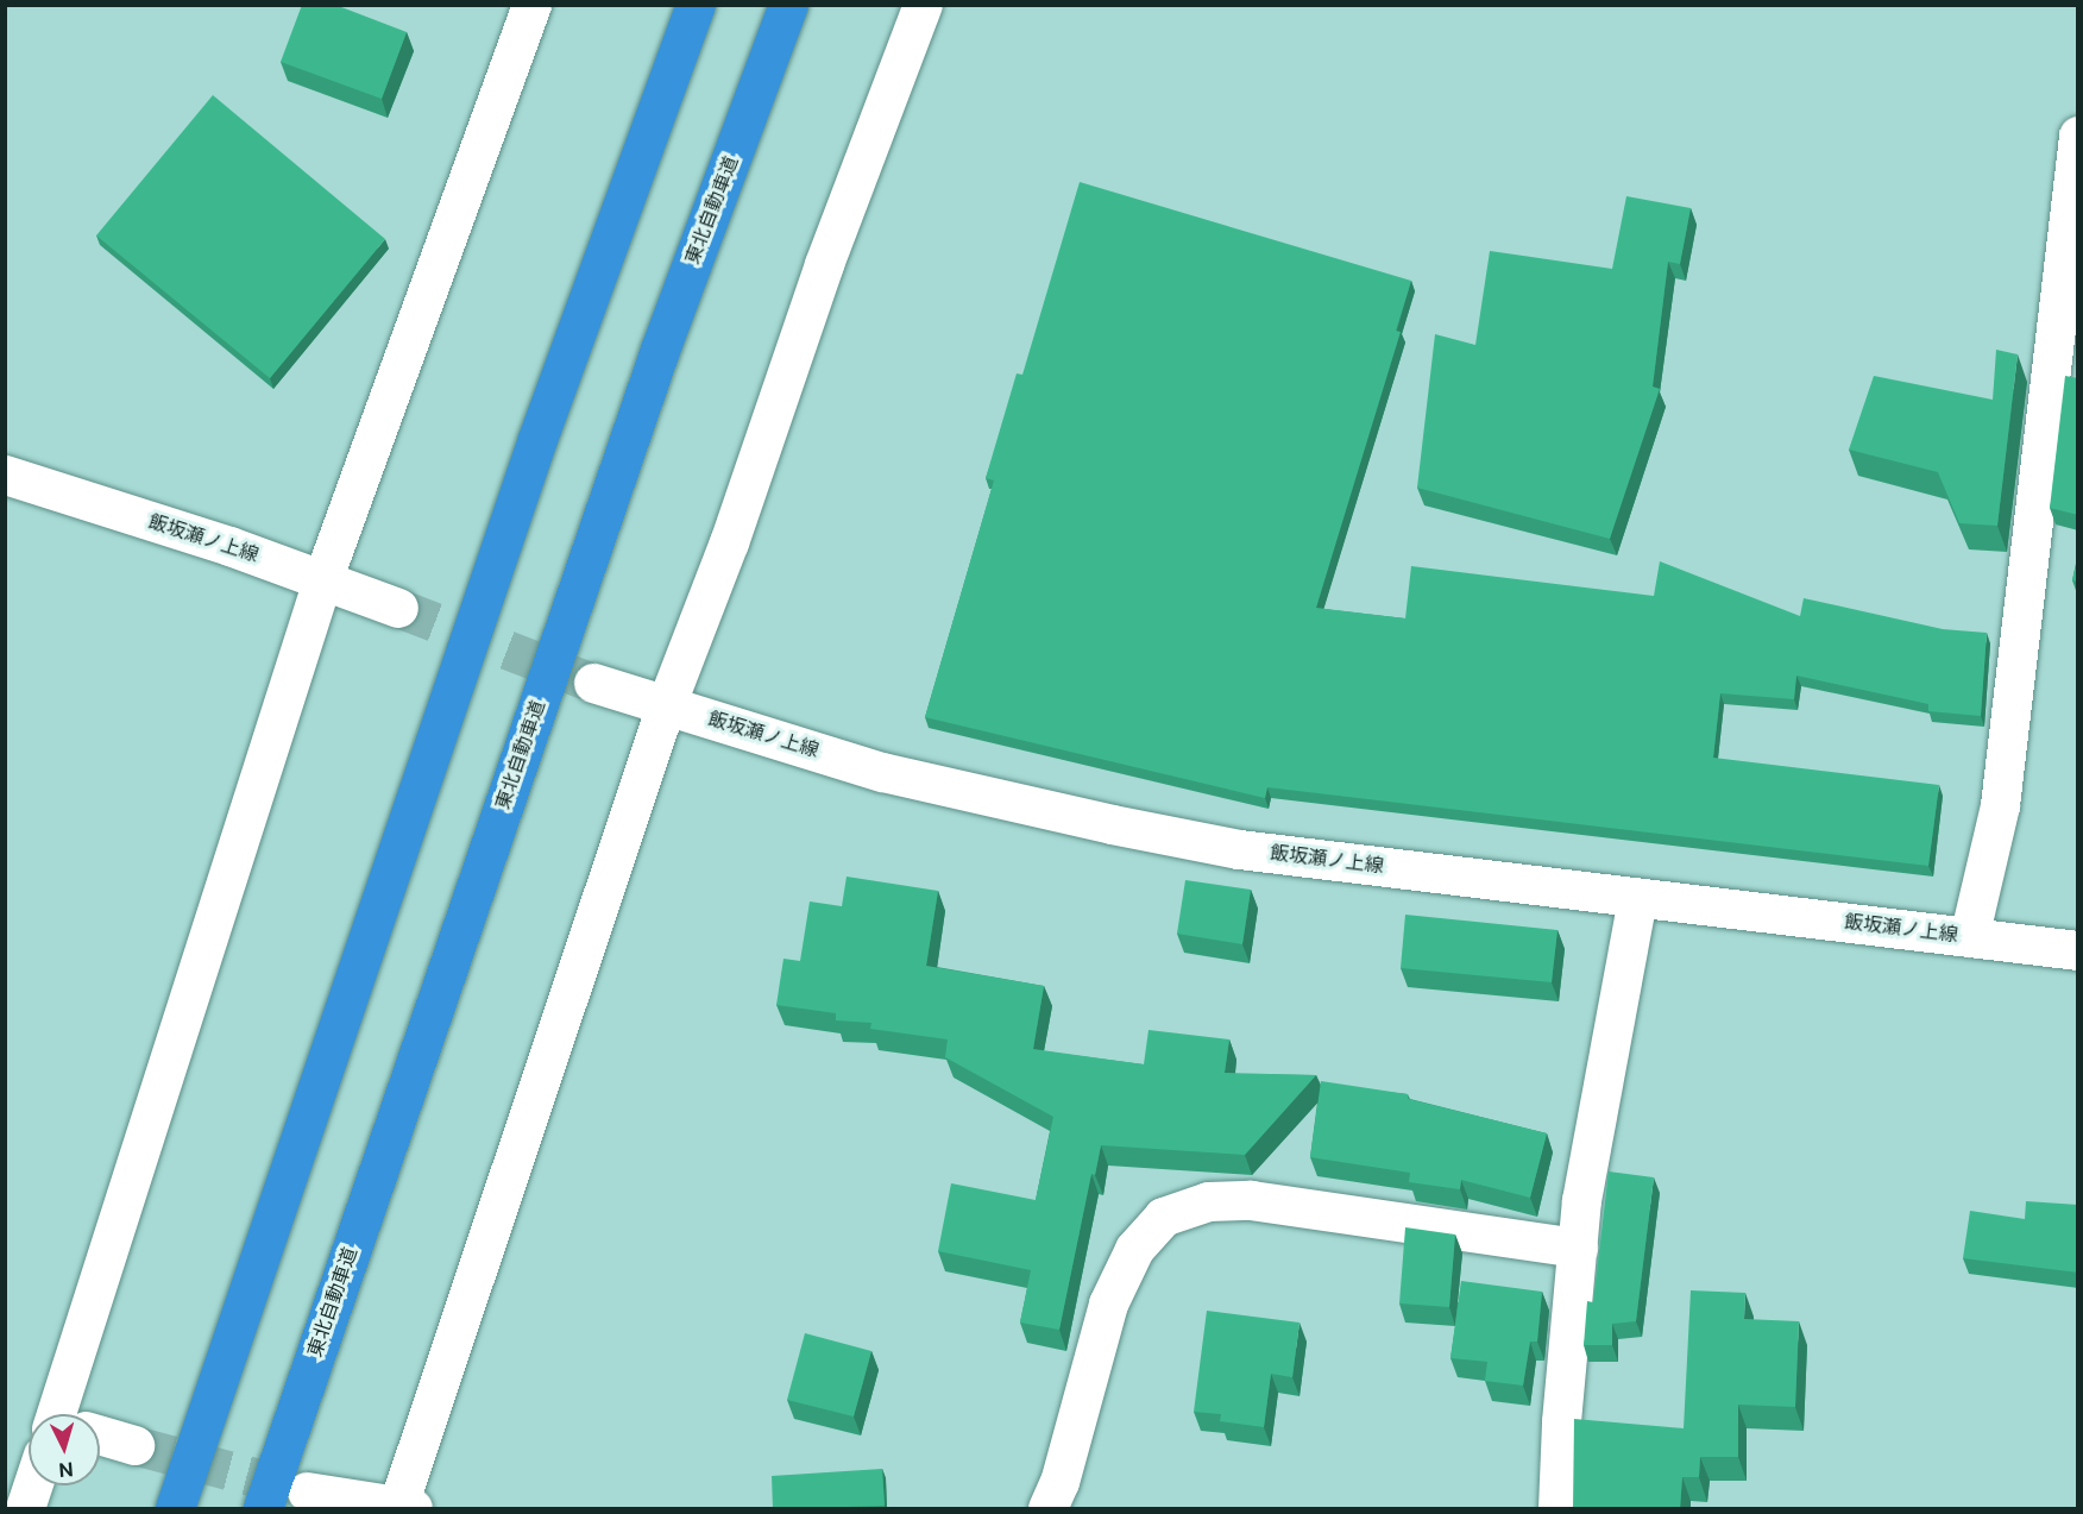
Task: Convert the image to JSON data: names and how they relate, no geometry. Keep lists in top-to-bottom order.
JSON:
{
  "streets": {
    "highway": ["東北自動車道"],
    "street": ["飯坂瀬ノ上線"]
  },
  "north": "bottom"
}
